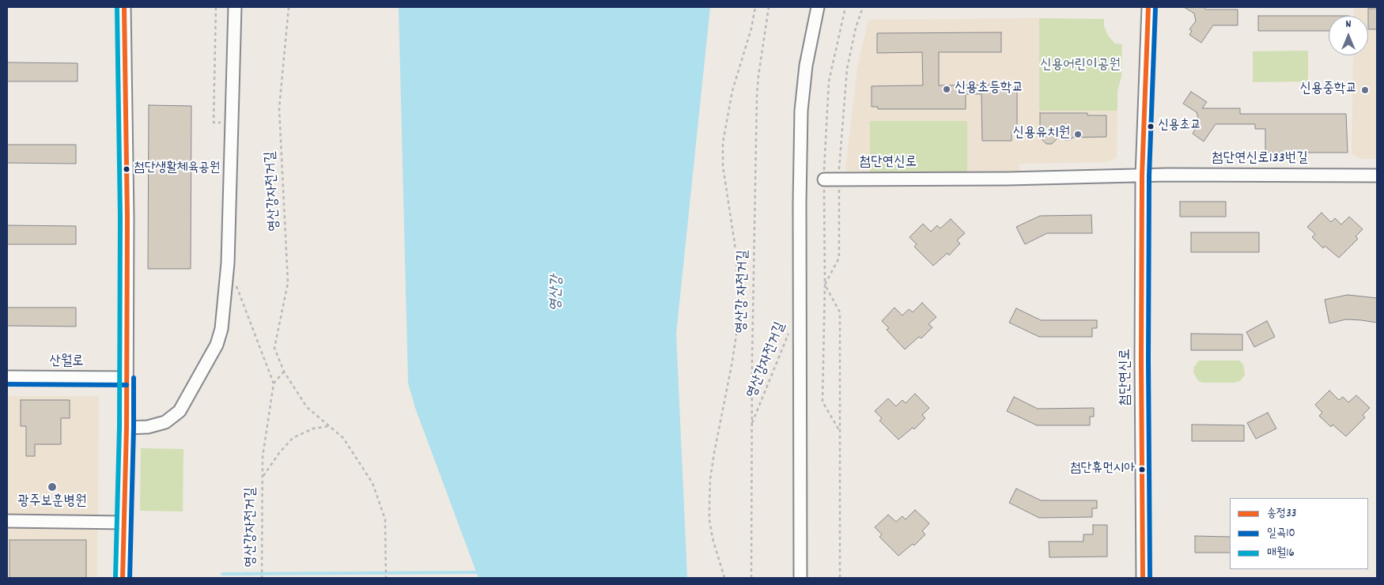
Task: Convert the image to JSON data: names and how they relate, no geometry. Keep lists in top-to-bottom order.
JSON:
{
  "streets": {
    "street": ["첨단연신로133번길", "첨단연신로", "산월로"],
    "path": ["영산강자전거길", "영산강 자전거길"]
  },
  "crossings": [
    ["첨단연신로133번길", "첨단연신로"],
    ["영산강자전거길", "영산강 자전거길"]
  ],
  "water": ["영산강"],
  "parks": ["신용어린이공원"],
  "places": [
    "신용초등학교",
    "신용중학교",
    "신용초교",
    "신용유치원",
    "첨단생활체육공원",
    "첨단휴먼시아",
    "광주보훈병원"
  ],
  "lines": ["transit line 송정33", "transit line 일곡10", "transit line 매월16"],
  "legend": ["송정33", "일곡10", "매월16"],
  "north": "top"
}
